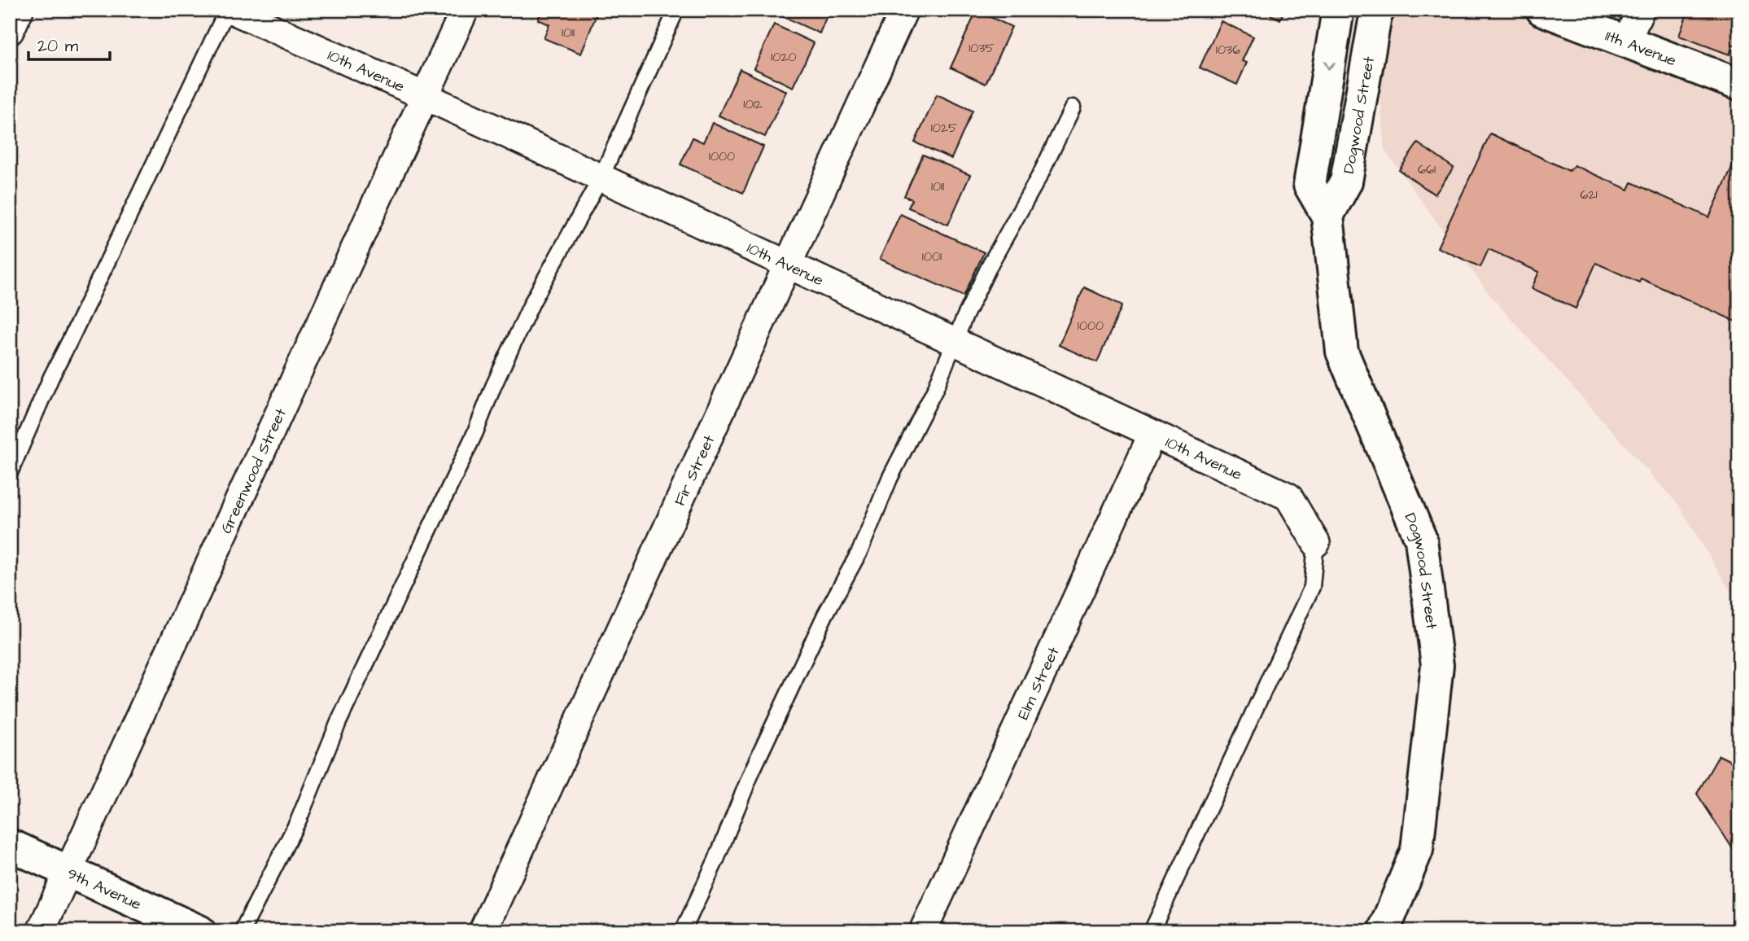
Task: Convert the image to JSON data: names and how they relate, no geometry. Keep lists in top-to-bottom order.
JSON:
{
  "streets": {
    "main road": ["11th Avenue", "Dogwood Street", "9th Avenue"],
    "street": [
      "10th Avenue",
      "Greenwood Street",
      "Fir Street",
      "Elm Street"
    ]
  },
  "crossings": [
    ["10th Avenue", "Greenwood Street"],
    ["10th Avenue", "Fir Street"],
    ["10th Avenue", "Elm Street"],
    ["Greenwood Street", "9th Avenue"]
  ],
  "house_numbers": [
    "1011",
    "1035",
    "1036",
    "1020",
    "1012",
    "1025",
    "1000",
    "661",
    "1011",
    "621",
    "1001",
    "1000"
  ],
  "scale_bar": "20 m"
}
